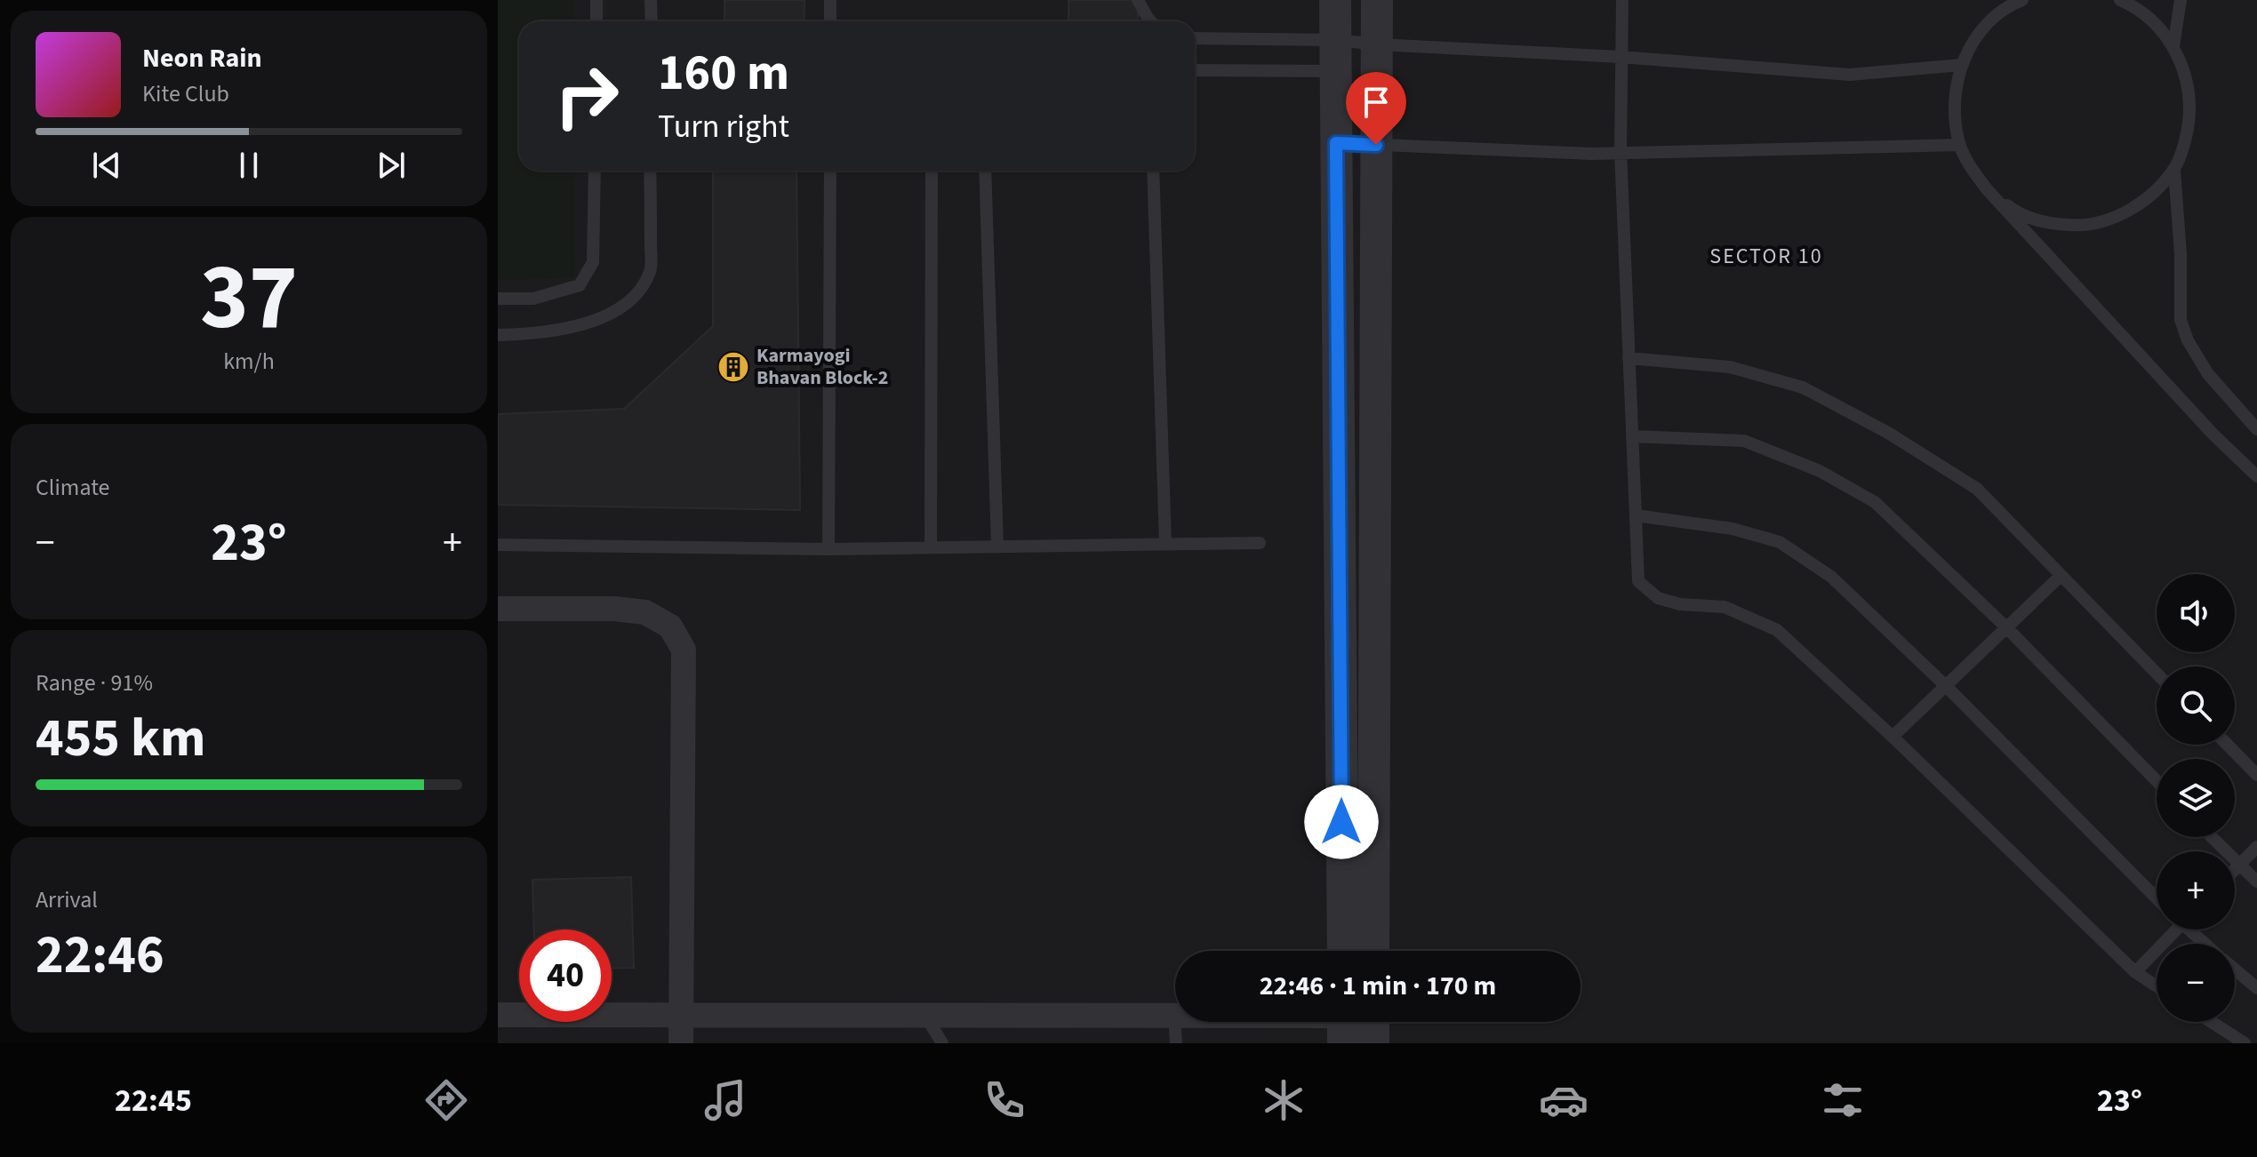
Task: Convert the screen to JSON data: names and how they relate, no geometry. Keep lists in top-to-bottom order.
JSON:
{
  "districts": ["SECTOR 10"],
  "places": {
    "building": ["Karmayogi Bhavan Block-2"]
  },
  "page": {
    "turn": ["160 m", "Turn right"],
    "song": ["Neon Rain", "Kite Club"],
    "tile": [
      ["37", "km/h"],
      "Climate",
      ["Range · 91%", "455 km"],
      ["Arrival", "22:46"]
    ],
    "heat": ["−", "23°", "+"],
    "map_buttons": ["+", "−"],
    "limit": "40",
    "trip": "22:46 · 1 min · 170 m",
    "tabs": ["22:45", "23°"]
  }
}
